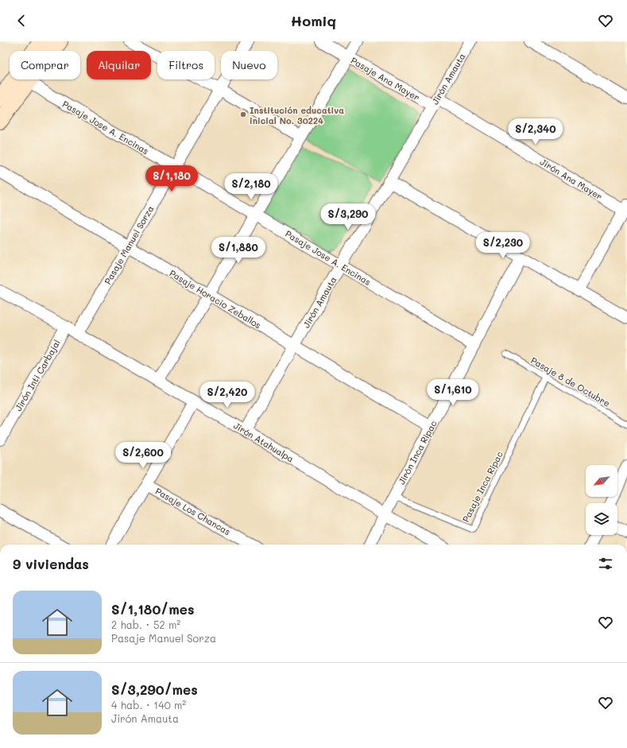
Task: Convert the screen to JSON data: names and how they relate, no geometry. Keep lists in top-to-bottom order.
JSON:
{
  "streets": {
    "street": [
      "Pasaje Ana Mayer",
      "Jirón Amauta",
      "Pasaje Jose A. Encinas",
      "Jirón Ana Mayer",
      "Pasaje Manuel Sorza",
      "Pasaje Horacio Zeballos",
      "Jirón Inti Carbajal",
      "Jirón Atahualpa",
      "Jirón Inca Ripac",
      "Pasaje Los Chancas"
    ],
    "lane": ["Pasaje 8 de Octubre", "Pasaje Inca Ripac"]
  },
  "crossings": [
    ["Pasaje Ana Mayer", "Jirón Amauta"],
    ["Pasaje Ana Mayer", "Jirón Ana Mayer"],
    ["Jirón Amauta", "Pasaje Jose A. Encinas"],
    ["Jirón Amauta", "Jirón Ana Mayer"],
    ["Jirón Amauta", "Pasaje Horacio Zeballos"],
    ["Jirón Amauta", "Jirón Atahualpa"],
    ["Pasaje Jose A. Encinas", "Pasaje Manuel Sorza"],
    ["Pasaje Jose A. Encinas", "Jirón Inca Ripac"],
    ["Pasaje Manuel Sorza", "Pasaje Horacio Zeballos"],
    ["Pasaje Manuel Sorza", "Jirón Atahualpa"],
    ["Pasaje Horacio Zeballos", "Jirón Inca Ripac"],
    ["Jirón Inti Carbajal", "Jirón Atahualpa"],
    ["Pasaje 8 de Octubre", "Pasaje Inca Ripac"],
    ["Jirón Atahualpa", "Jirón Inca Ripac"],
    ["Jirón Inca Ripac", "Pasaje Inca Ripac"]
  ],
  "places": ["Institución educativa inicial No. 30224"],
  "north": "bottom left",
  "page": {
    "header": "Homiq",
    "chip": [
      "Comprar",
      "Alquilar",
      "Filtros",
      "Nuevo"
    ],
    "price": [
      "S/2,340",
      "S/1,180",
      "S/2,180",
      "S/3,290",
      "S/2,230",
      "S/1,880",
      "S/1,610",
      "S/2,420",
      "S/2,600"
    ],
    "heading": "9 viviendas",
    "list": [
      {
        "name": "S/1,180/mes",
        "note": "2 hab. · 52 m² · Pasaje Manuel Sorza"
      },
      {
        "name": "S/3,290/mes",
        "note": "4 hab. · 140 m² · Jirón Amauta"
      }
    ]
  }
}
